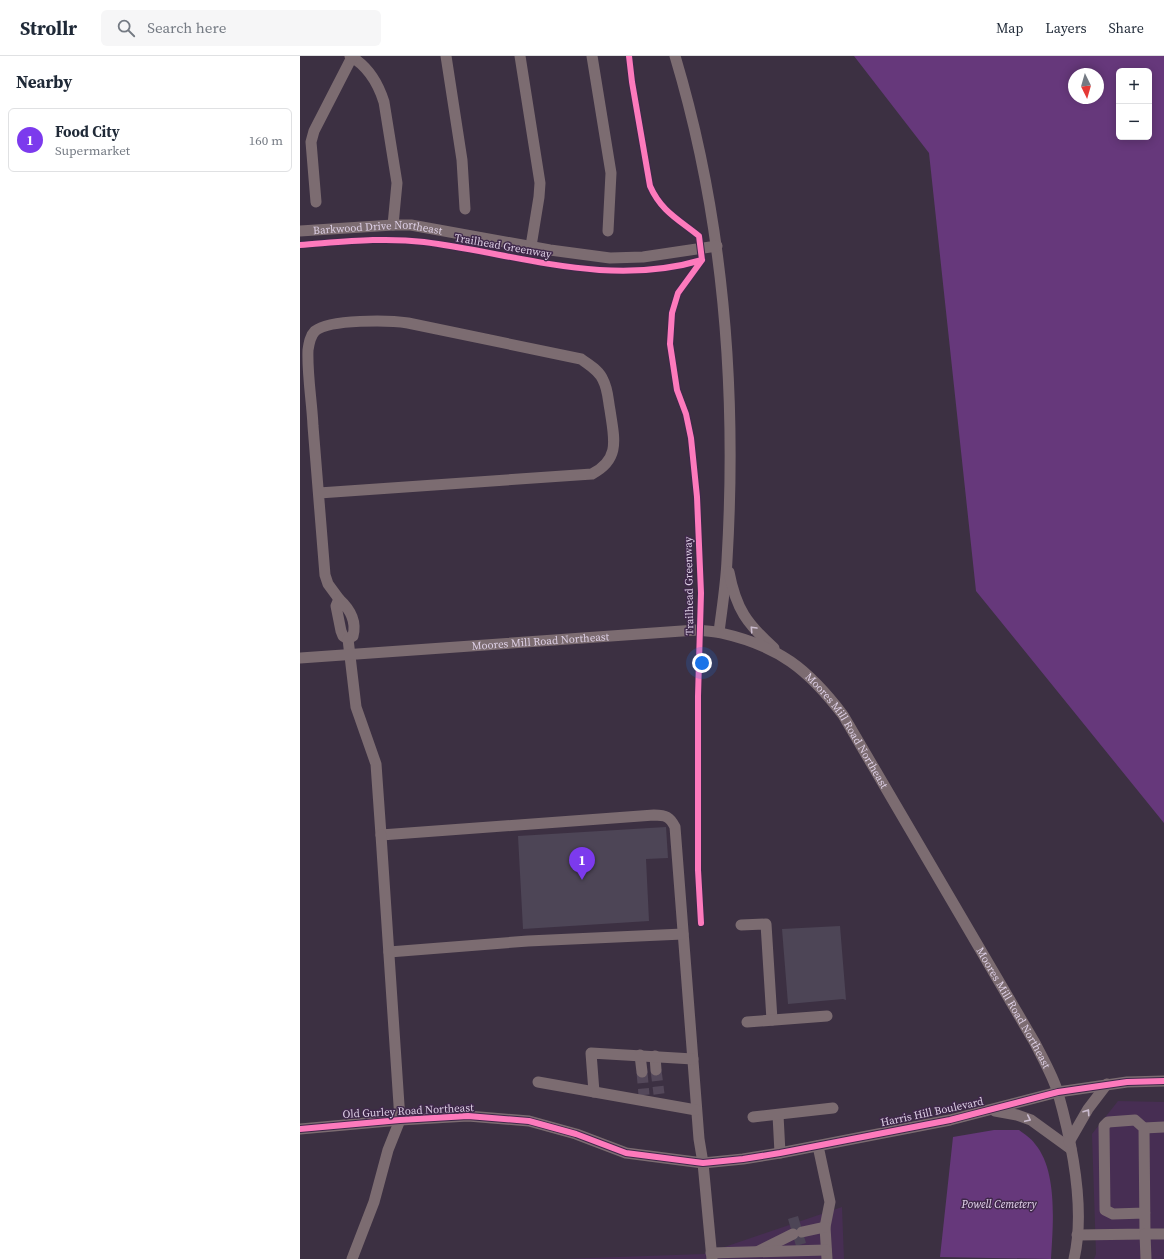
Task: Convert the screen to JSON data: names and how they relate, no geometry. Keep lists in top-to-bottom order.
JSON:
{
  "streets": {
    "street": [
      "Barkwood Drive Northeast",
      "Moores Mill Road Northeast",
      "Old Gurley Road Northeast",
      "Harris Hill Boulevard"
    ],
    "cycle path": ["Trailhead Greenway"]
  },
  "crossings": [
    ["Moores Mill Road Northeast", "Harris Hill Boulevard"],
    ["Old Gurley Road Northeast", "Harris Hill Boulevard"]
  ],
  "parks": ["Powell Cemetery"],
  "north": "bottom",
  "page": {
    "header": "Strollr",
    "search": "Search here",
    "nav": ["Map", "Layers", "Share"],
    "heading": "Nearby",
    "map_buttons": ["+", "−"],
    "list": [
      {
        "mark": "1",
        "name": "Food City",
        "note": "Supermarket",
        "value": "160 m"
      }
    ],
    "pins": "1"
  }
}
